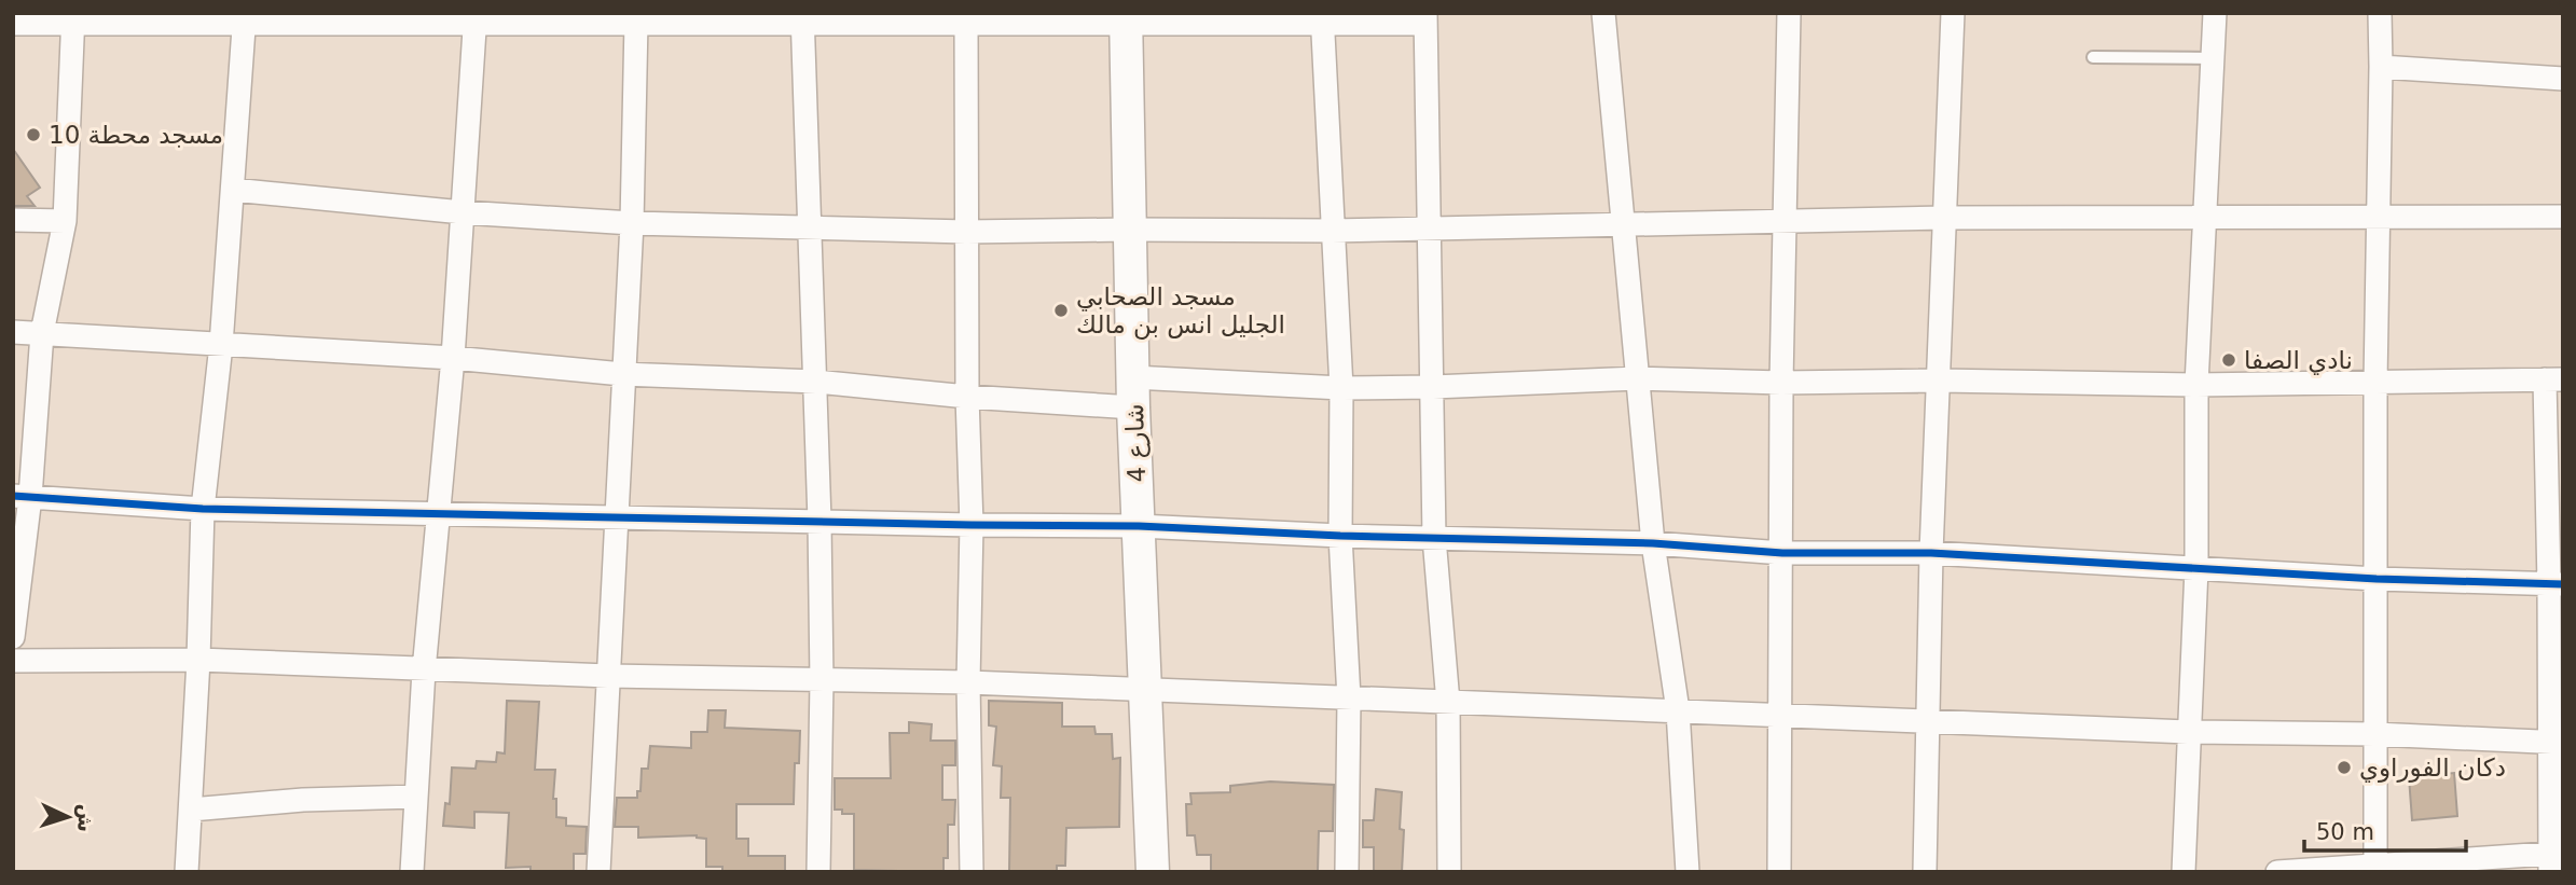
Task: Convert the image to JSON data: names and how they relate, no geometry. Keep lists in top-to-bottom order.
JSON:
{
  "streets": {
    "street": ["شارع 4"]
  },
  "places": [
    "مسجد محطة 10",
    "مسجد الصحابي الجليل انس بن مالك",
    "نادي الصفا",
    "دكان الفوراوي"
  ],
  "scale_bar": "50 m",
  "north": "right"
}
